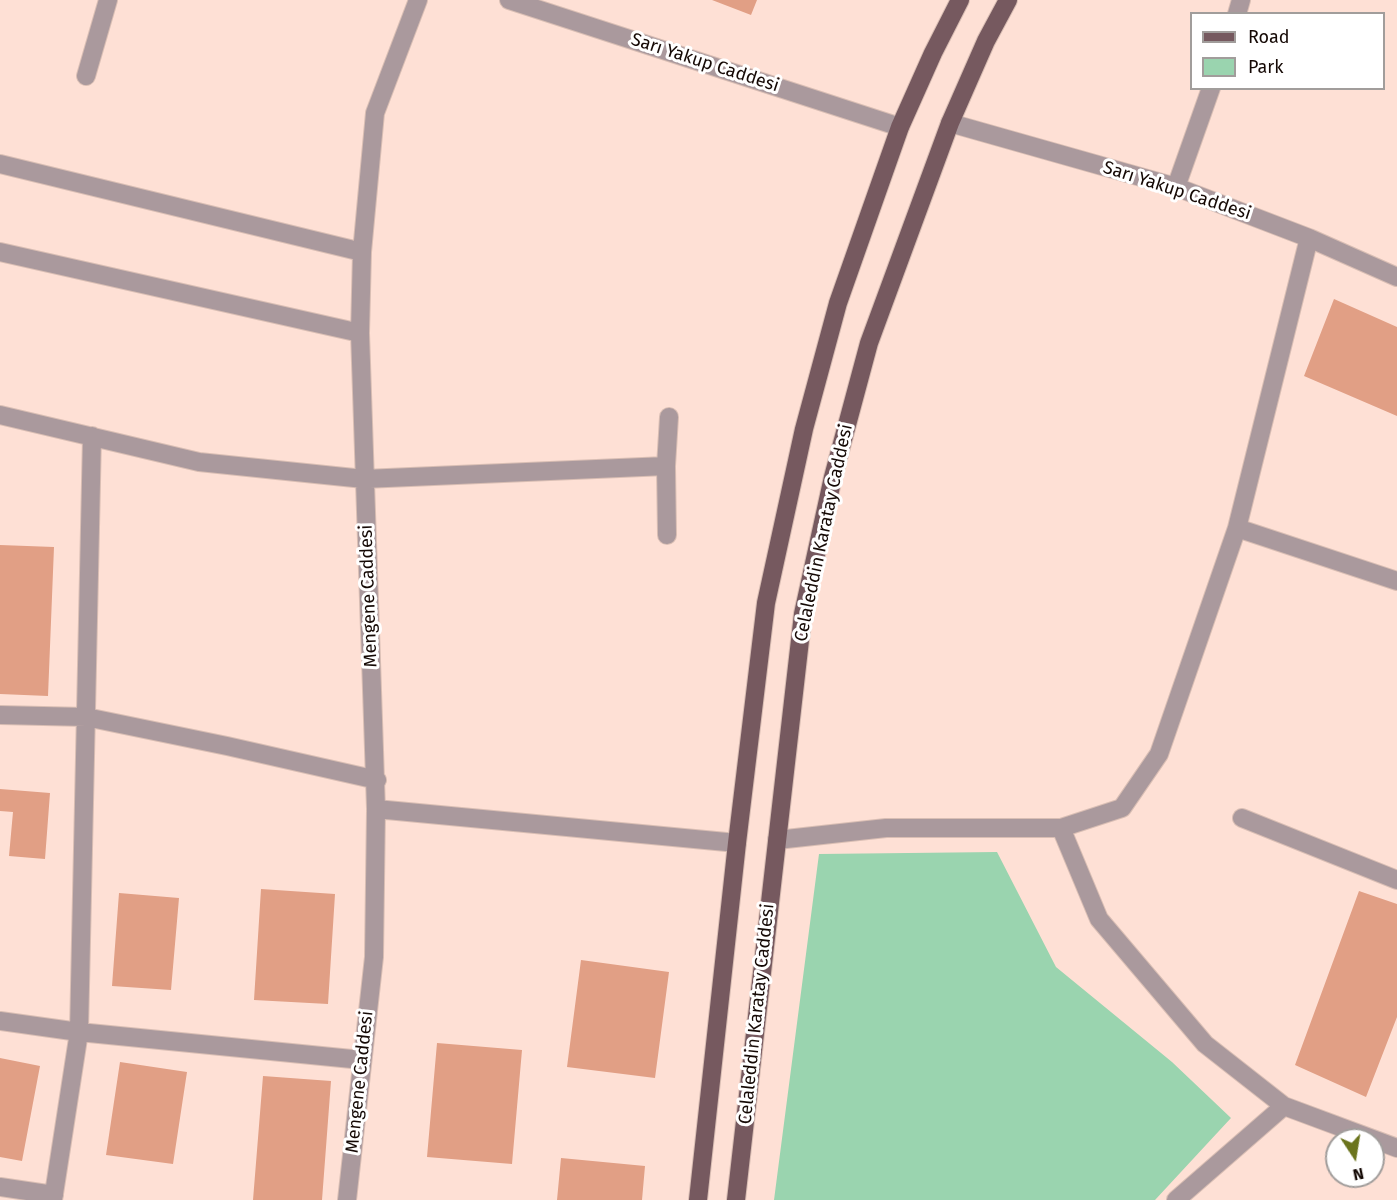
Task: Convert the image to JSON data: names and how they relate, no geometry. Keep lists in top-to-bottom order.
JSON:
{
  "streets": {
    "main road": ["Celaleddin Karatay Caddesi"],
    "street": ["Sarı Yakup Caddesi", "Mengene Caddesi"]
  },
  "crossings": [
    ["Sarı Yakup Caddesi", "Celaleddin Karatay Caddesi"]
  ],
  "legend": ["Road", "Park"],
  "north": "bottom"
}
